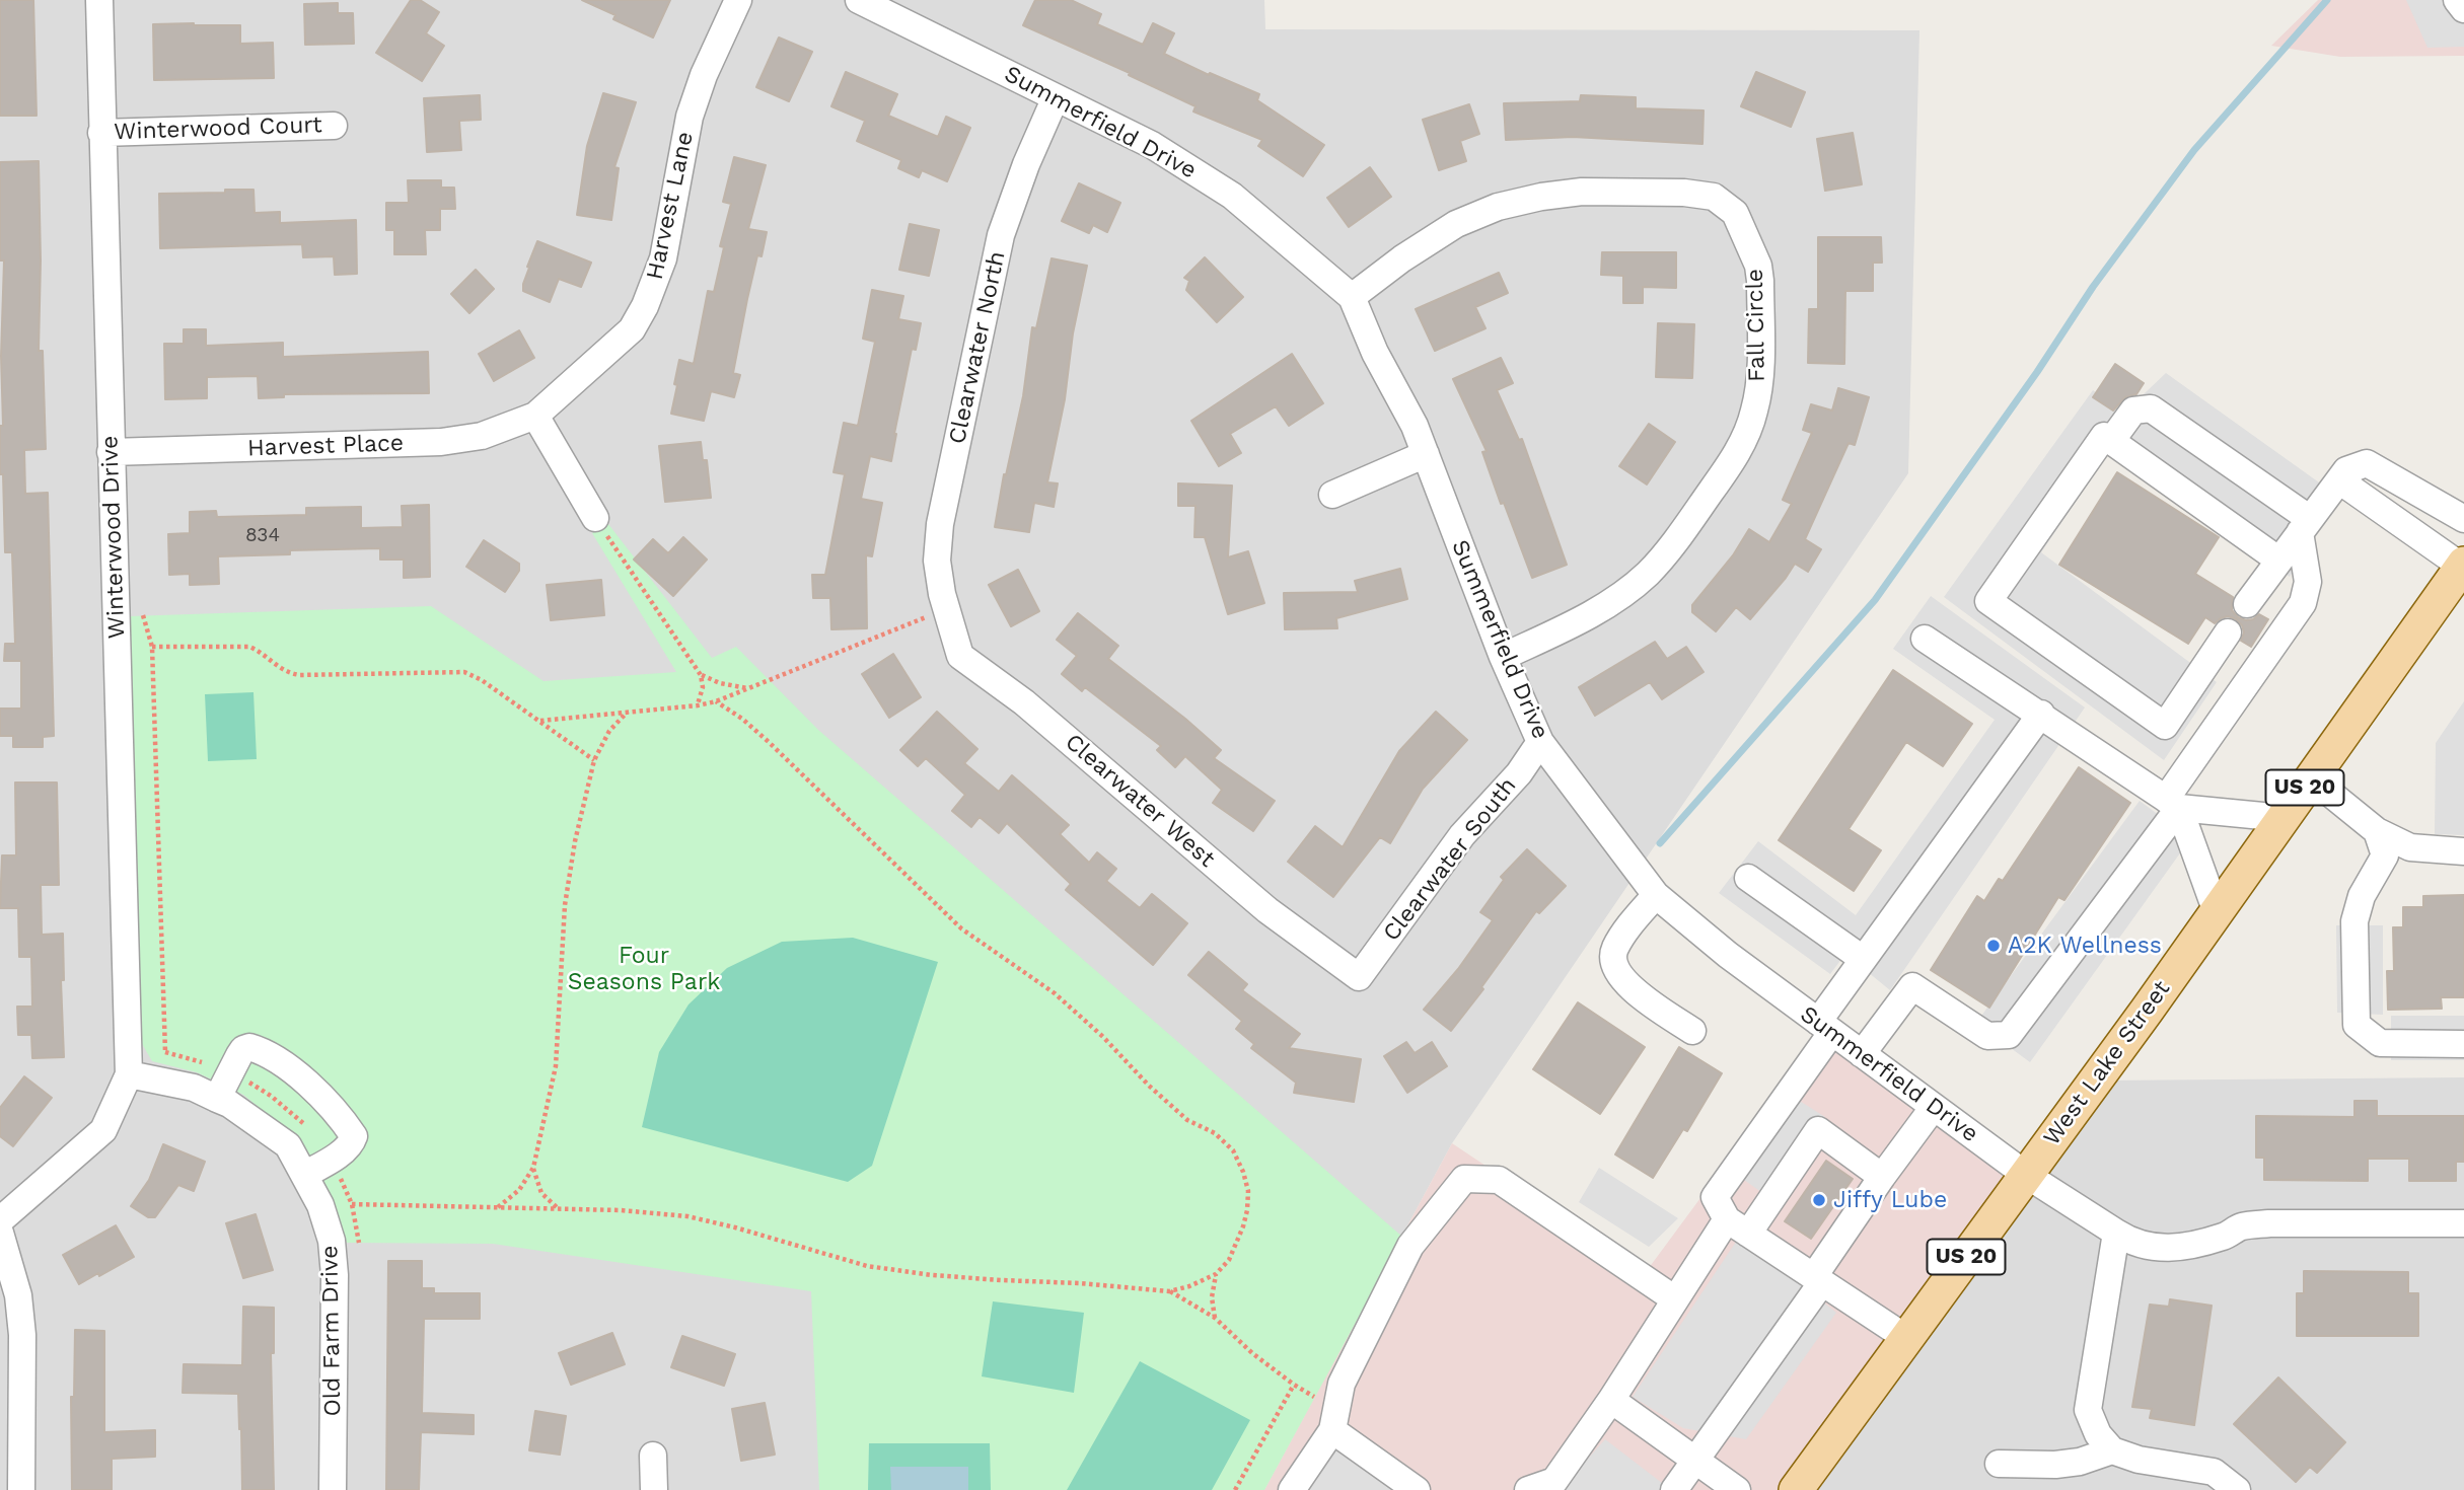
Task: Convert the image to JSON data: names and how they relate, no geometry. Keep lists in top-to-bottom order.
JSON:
{
  "streets": {
    "main road": ["US 20", "West Lake Street"],
    "street": [
      "Summerfield Drive",
      "Winterwood Court",
      "Harvest Lane",
      "Fall Circle",
      "Clearwater North",
      "Harvest Place",
      "Winterwood Drive",
      "Clearwater West",
      "Clearwater South",
      "Old Farm Drive"
    ]
  },
  "crossings": [
    ["Summerfield Drive", "Fall Circle"],
    ["Summerfield Drive", "Clearwater North"],
    ["Summerfield Drive", "Clearwater South"],
    ["Summerfield Drive", "West Lake Street"],
    ["Winterwood Court", "Winterwood Drive"],
    ["Harvest Lane", "Harvest Place"],
    ["Clearwater North", "Clearwater West"],
    ["Harvest Place", "Winterwood Drive"],
    ["Winterwood Drive", "Old Farm Drive"],
    ["Clearwater West", "Clearwater South"]
  ],
  "parks": ["Four Seasons Park"],
  "places": ["A2K Wellness", "Jiffy Lube"],
  "house_numbers": ["834"]
}
